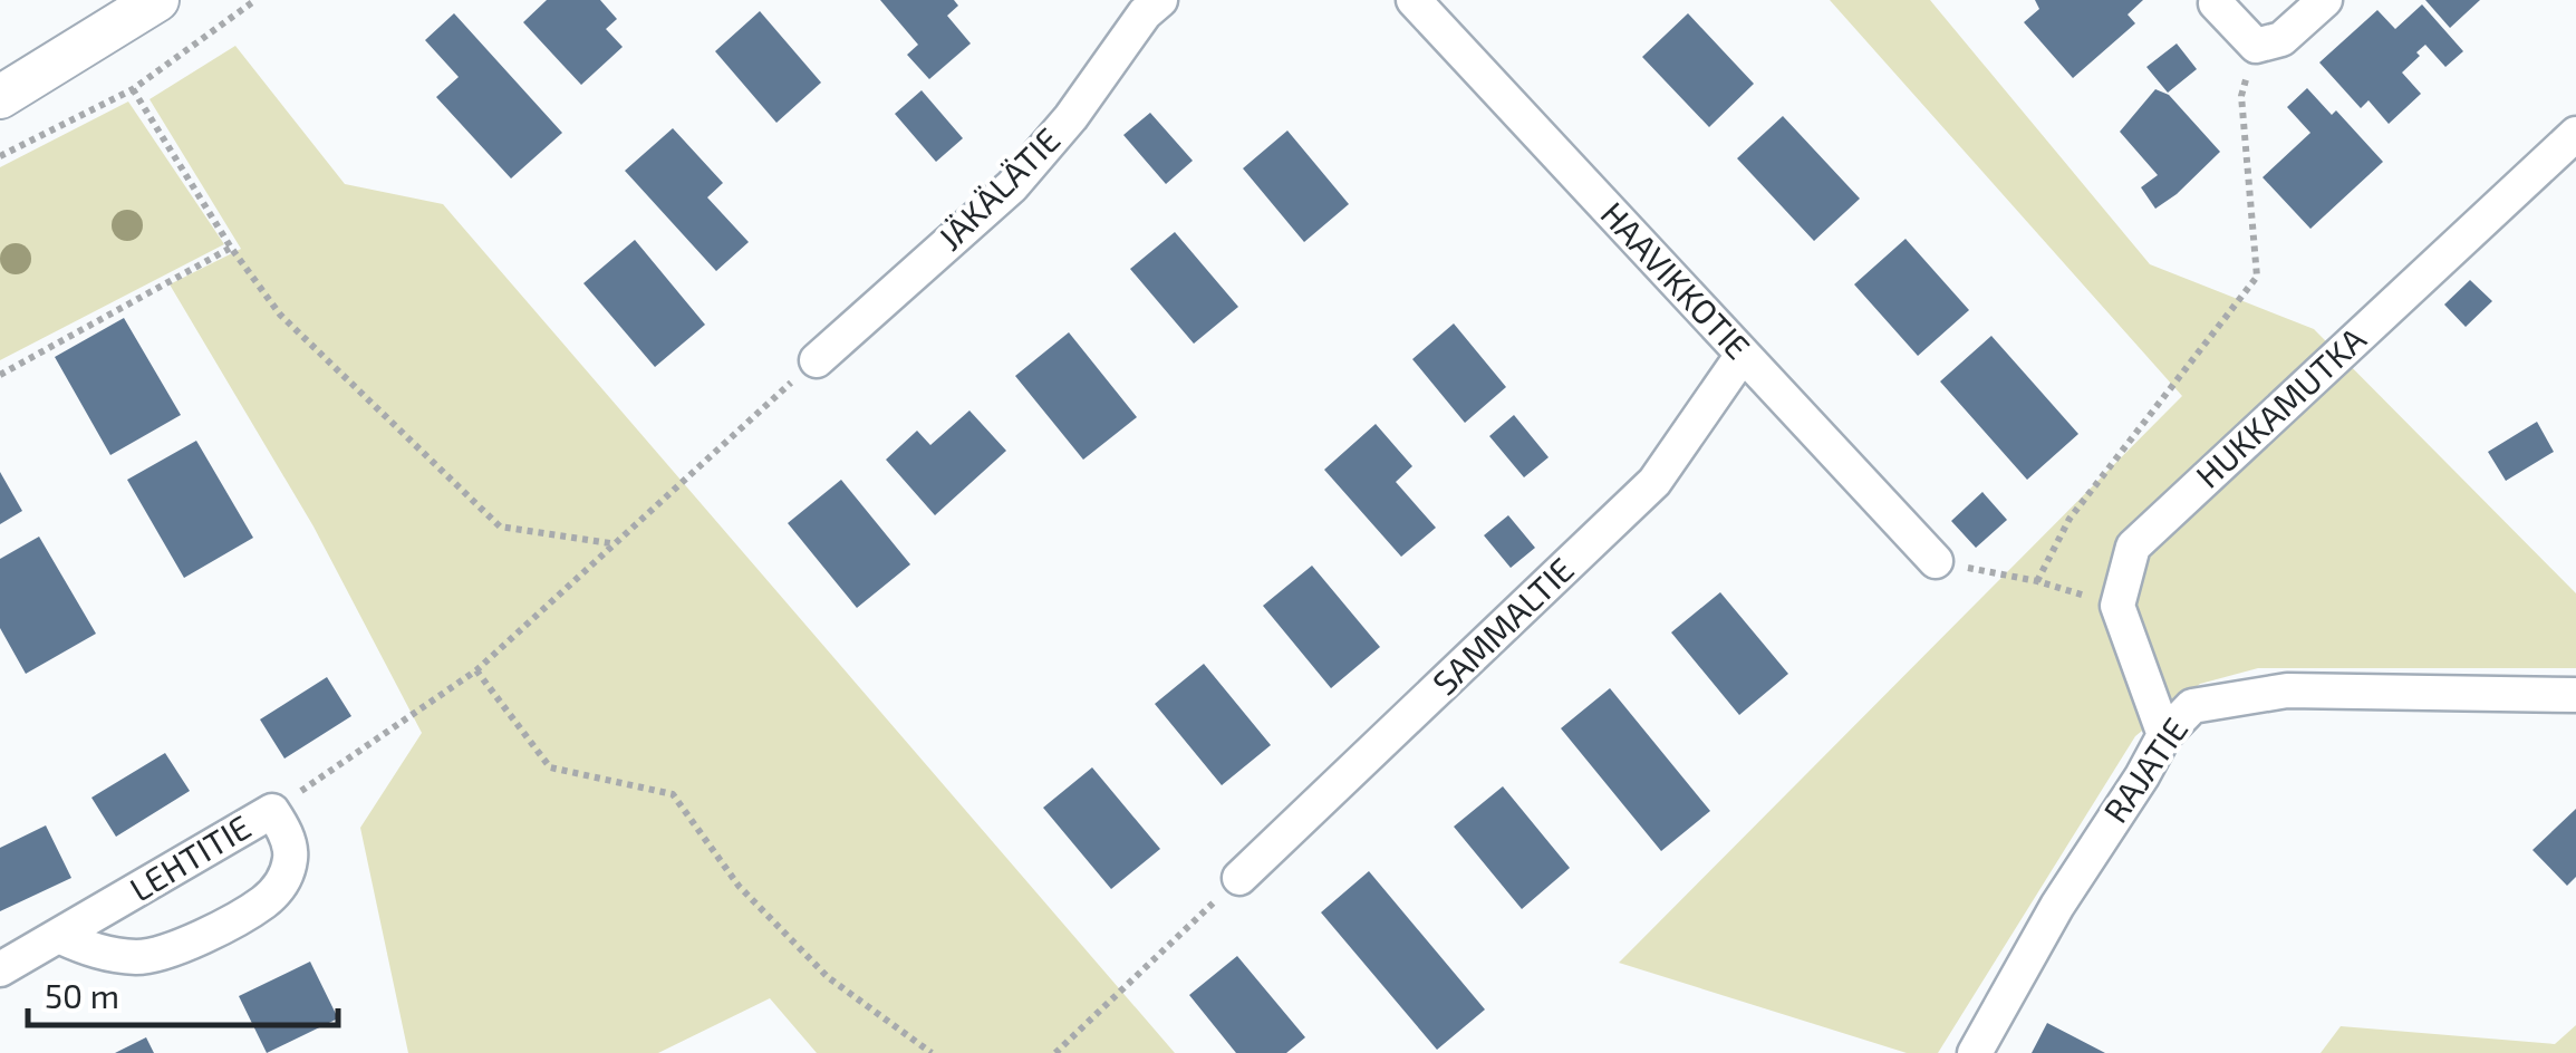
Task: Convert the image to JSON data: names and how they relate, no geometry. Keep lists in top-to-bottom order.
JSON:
{
  "streets": {
    "street": [
      "JÄKÄLÄTIE",
      "HAAVIKKOTIE",
      "HUKKAMUTKA",
      "SAMMALTIE",
      "RAJATIE",
      "LEHTITIE"
    ]
  },
  "crossings": [
    ["HAAVIKKOTIE", "SAMMALTIE"]
  ],
  "scale_bar": "50 m"
}
